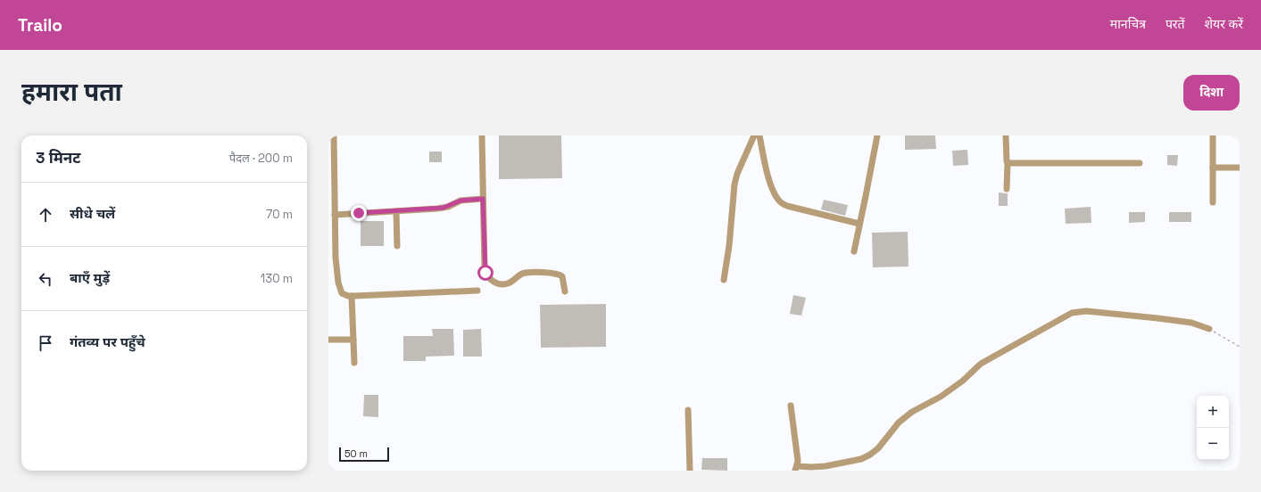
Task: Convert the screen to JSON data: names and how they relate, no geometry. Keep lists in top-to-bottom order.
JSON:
{
  "scale_bar": "50 m",
  "page": {
    "header": "Trailo",
    "nav": ["मानचित्र", "परतें", "शेयर करें"],
    "buttons": "दिशा",
    "title": "हमारा पता",
    "heading": ["3 मिनट", "पैदल · 200 m"],
    "list": [
      ["सीधे चलें", "70 m"],
      ["बाएँ मुड़ें", "130 m"],
      "गंतव्य पर पहुँचे"
    ],
    "map_buttons": ["+", "−"],
    "scale": "50 m"
  }
}
